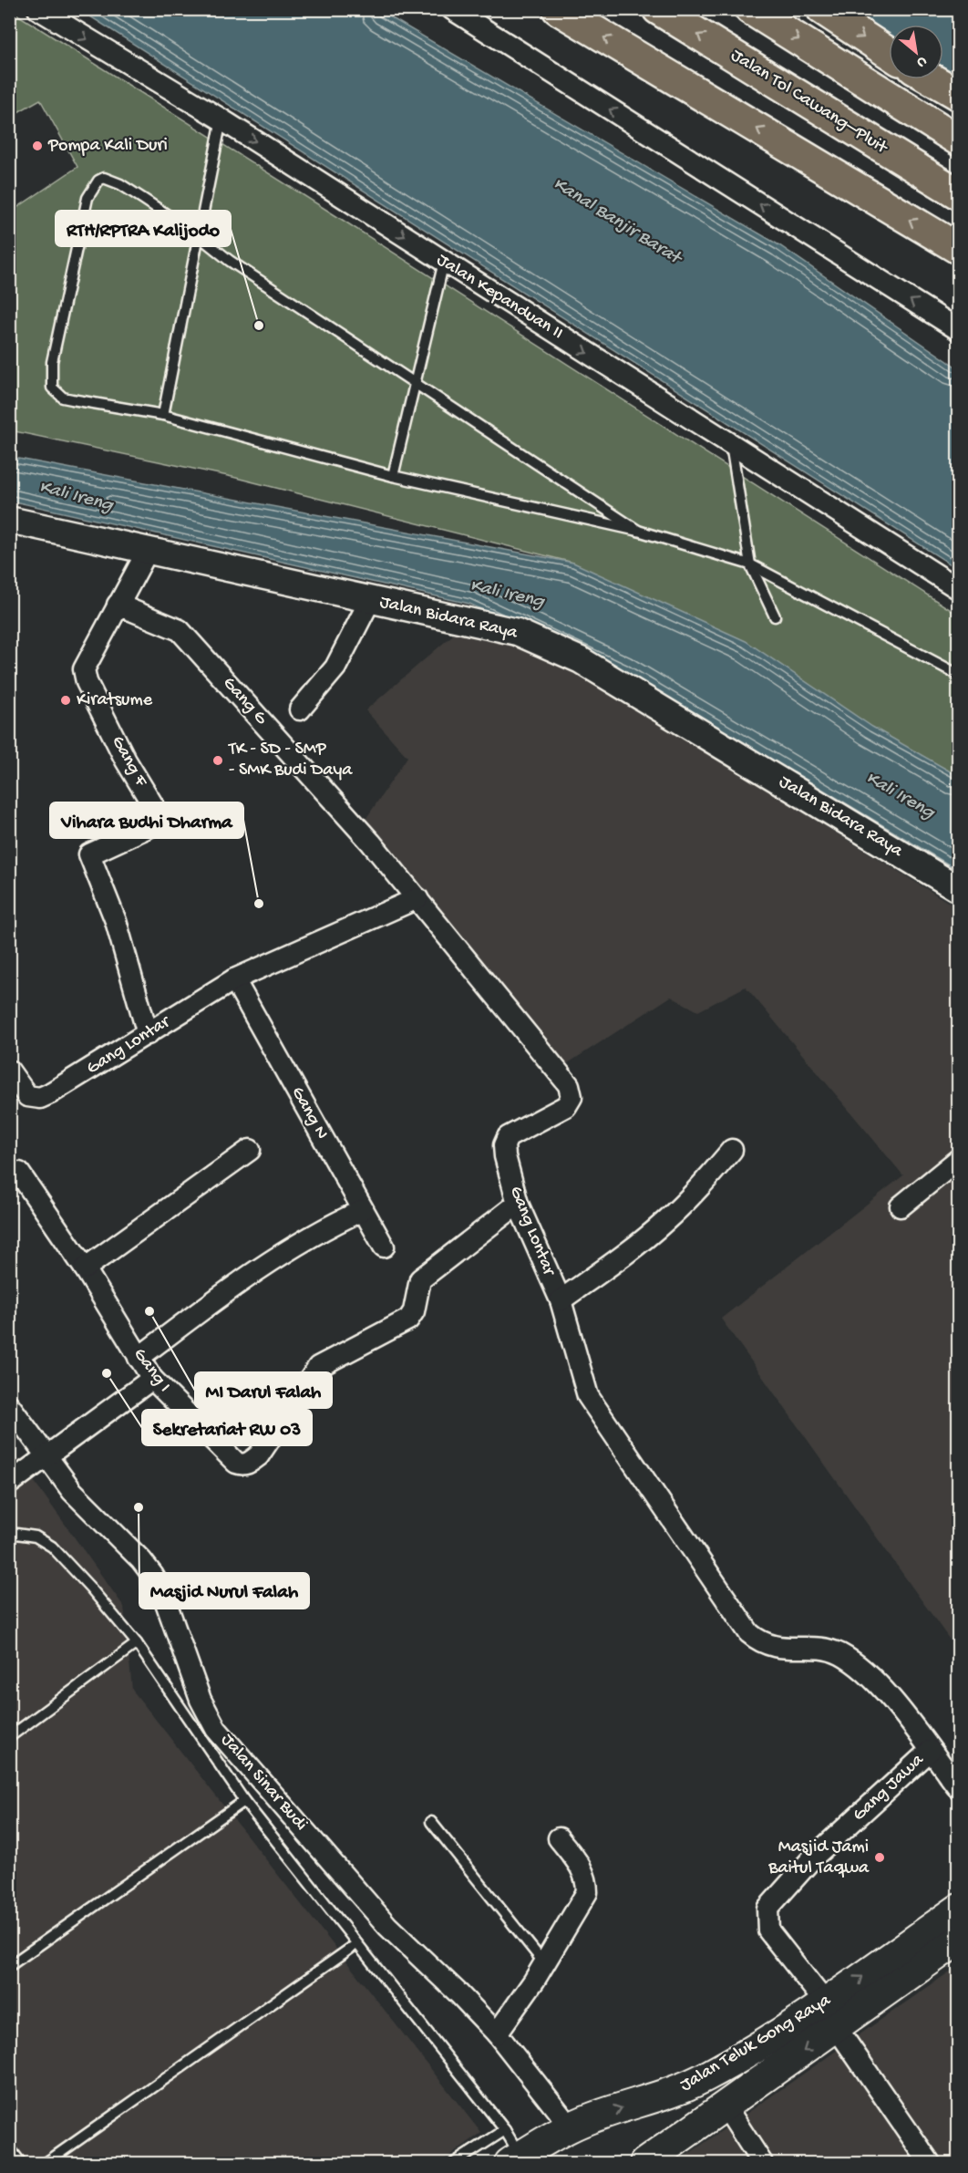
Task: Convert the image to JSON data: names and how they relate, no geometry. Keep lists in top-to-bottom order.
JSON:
{
  "streets": {
    "highway": ["Jalan Tol Cawang–Pluit"],
    "main road": ["Jalan Teluk Gong Raya"],
    "street": [
      "Jalan Kepanduan II",
      "Jalan Bidara Raya",
      "Gang G",
      "Gang F",
      "Gang Lontar",
      "Gang N",
      "Gang I",
      "Jalan Sinar Budi",
      "Gang Jawa"
    ]
  },
  "crossings": [
    ["Jalan Bidara Raya", "Gang F"],
    ["Gang G", "Gang F"],
    ["Gang G", "Gang Lontar"],
    ["Gang F", "Gang Lontar"],
    ["Gang Lontar", "Gang N"],
    ["Gang Lontar", "Gang I"],
    ["Gang Lontar", "Gang Jawa"],
    ["Jalan Sinar Budi", "Jalan Teluk Gong Raya"],
    ["Gang Jawa", "Jalan Teluk Gong Raya"]
  ],
  "one_way": ["Jalan Kepanduan II"],
  "water": ["Kanal Banjir Barat", "Kali Ireng"],
  "places": [
    "Pompa Kali Duri",
    "RTH/RPTRA Kalijodo",
    "Kiratsume",
    "TK - SD - SMP - SMK Budi Daya",
    "Vihara Budhi Dharma",
    "MI Darul Falah",
    "Sekretariat RW 03",
    "Masjid Nurul Falah",
    "Masjid Jami Baitul Taqwa"
  ],
  "north": "bottom right"
}
